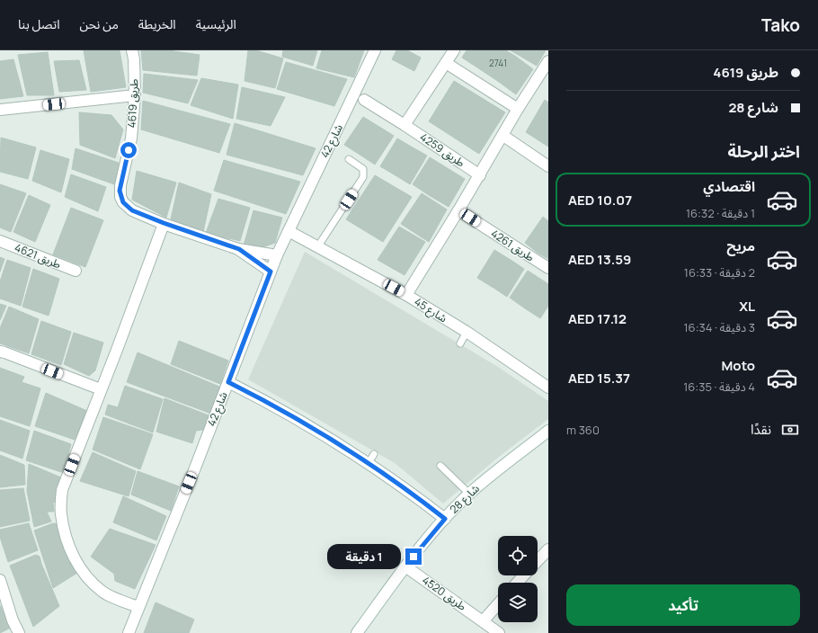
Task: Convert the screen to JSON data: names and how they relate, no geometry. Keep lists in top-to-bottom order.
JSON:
{
  "streets": {
    "street": [
      "طريق 4619",
      "شارع 42",
      "طريق 4259",
      "طريق 4261",
      "طريق 4621",
      "شارع 45",
      "شارع 28",
      "طريق 4520"
    ]
  },
  "crossings": [
    ["طريق 4619", "شارع 42"],
    ["شارع 42", "شارع 45"],
    ["شارع 28", "طريق 4520"]
  ],
  "house_numbers": ["2741"],
  "page": {
    "header": "Tako",
    "nav": [
      "الرئيسية",
      "الخريطة",
      "من نحن",
      "اتصل بنا"
    ],
    "banner": ["طريق 4619", "شارع 28"],
    "heading": "اختر الرحلة",
    "list": [
      {
        "name": "اقتصادي",
        "note": "1 دقيقة · 16:32",
        "value": "AED 10.07"
      },
      {
        "name": "مريح",
        "note": "2 دقيقة · 16:33",
        "value": "AED 13.59"
      },
      {
        "name": "XL",
        "note": "3 دقيقة · 16:34",
        "value": "AED 17.12"
      },
      {
        "name": "Moto",
        "note": "4 دقيقة · 16:35",
        "value": "AED 15.37"
      }
    ],
    "pay": ["نقدًا", "360 m"],
    "bubble": "1 دقيقة",
    "buttons": "تأكيد"
  }
}
